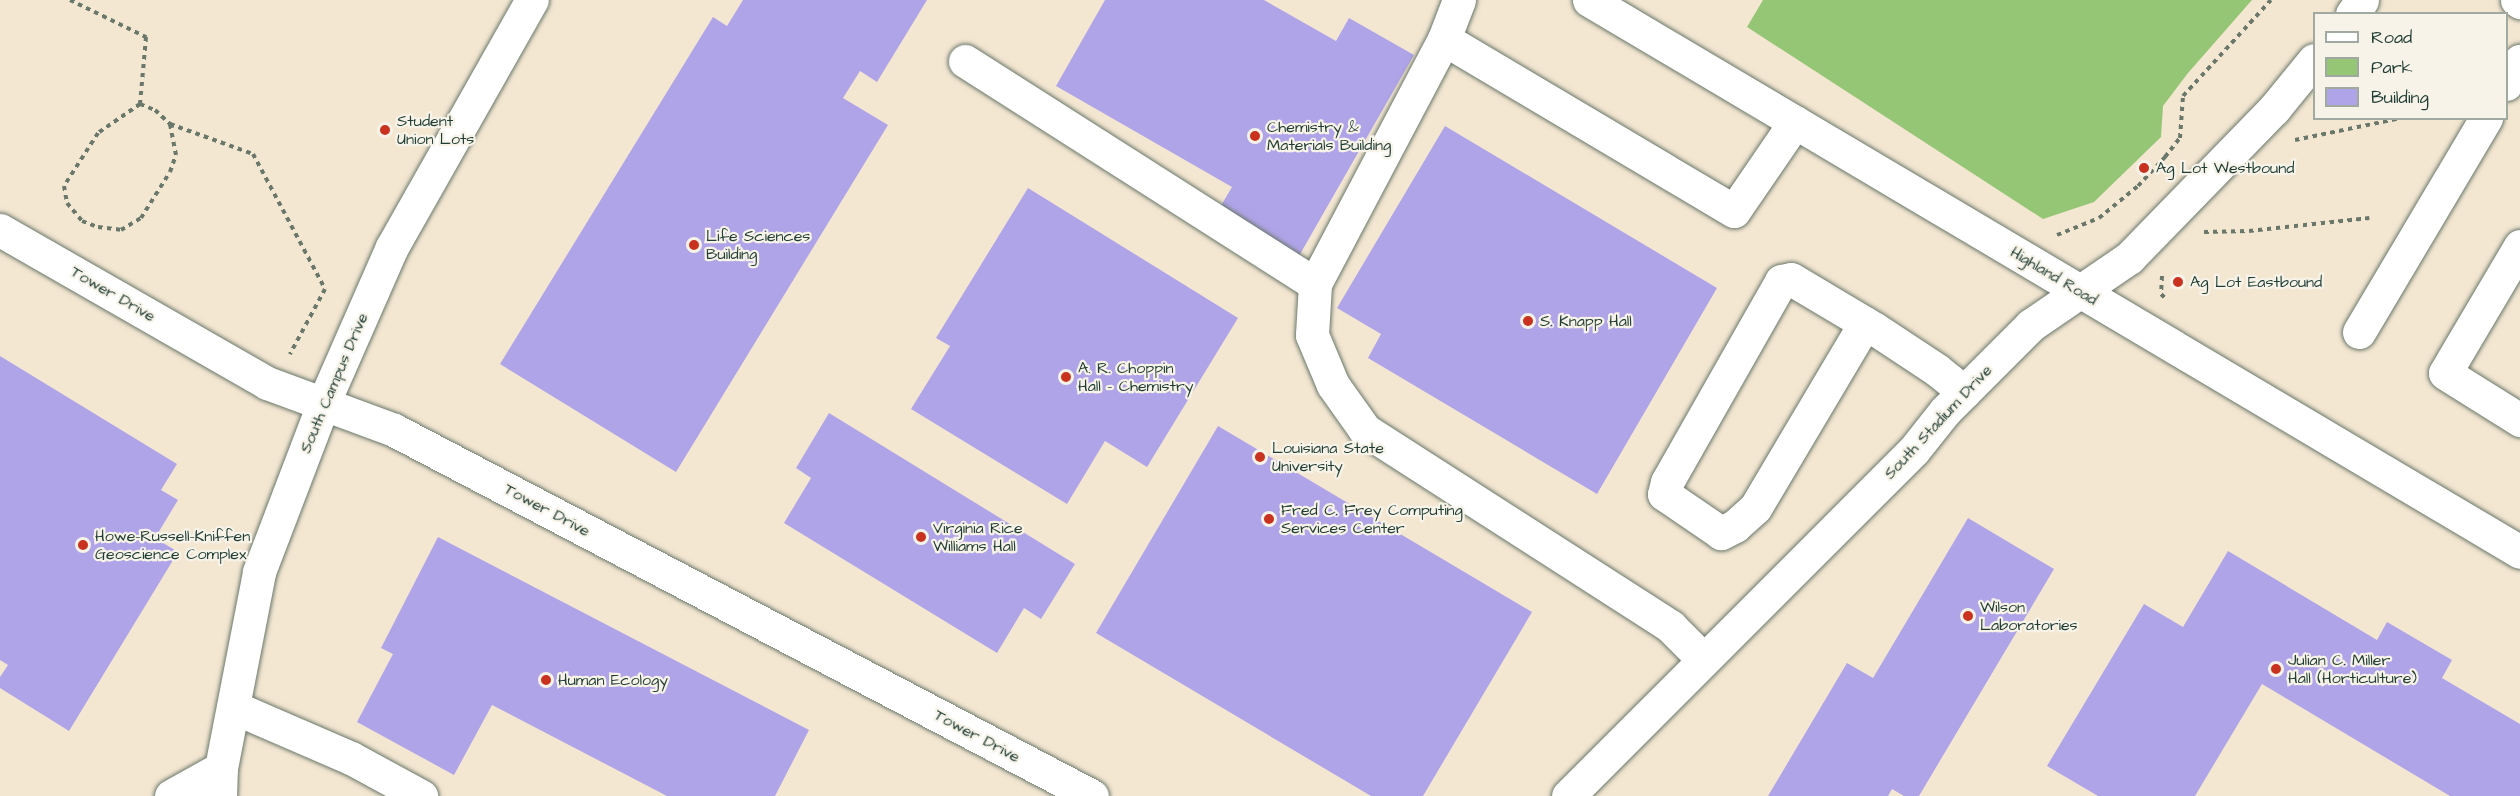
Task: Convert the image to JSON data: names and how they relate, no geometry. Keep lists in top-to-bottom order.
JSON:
{
  "streets": {
    "street": [
      "Highland Road",
      "Tower Drive",
      "South Campus Drive",
      "South Stadium Drive"
    ]
  },
  "crossings": [
    ["Highland Road", "South Stadium Drive"],
    ["Tower Drive", "South Campus Drive"]
  ],
  "places": [
    "Student Union Lots",
    "Chemistry & Materials Building",
    "Ag Lot Westbound",
    "Life Sciences Building",
    "Ag Lot Eastbound",
    "S. Knapp Hall",
    "A. R. Choppin Hall - Chemistry",
    "Louisiana State University",
    "Fred C. Frey Computing Services Center",
    "Virginia Rice Williams Hall",
    "Howe-Russell-Kniffen Geoscience Complex",
    "Wilson Laboratories",
    "Julian C. Miller Hall (Horticulture)",
    "Human Ecology"
  ],
  "legend": ["Road", "Park", "Building"]
}
